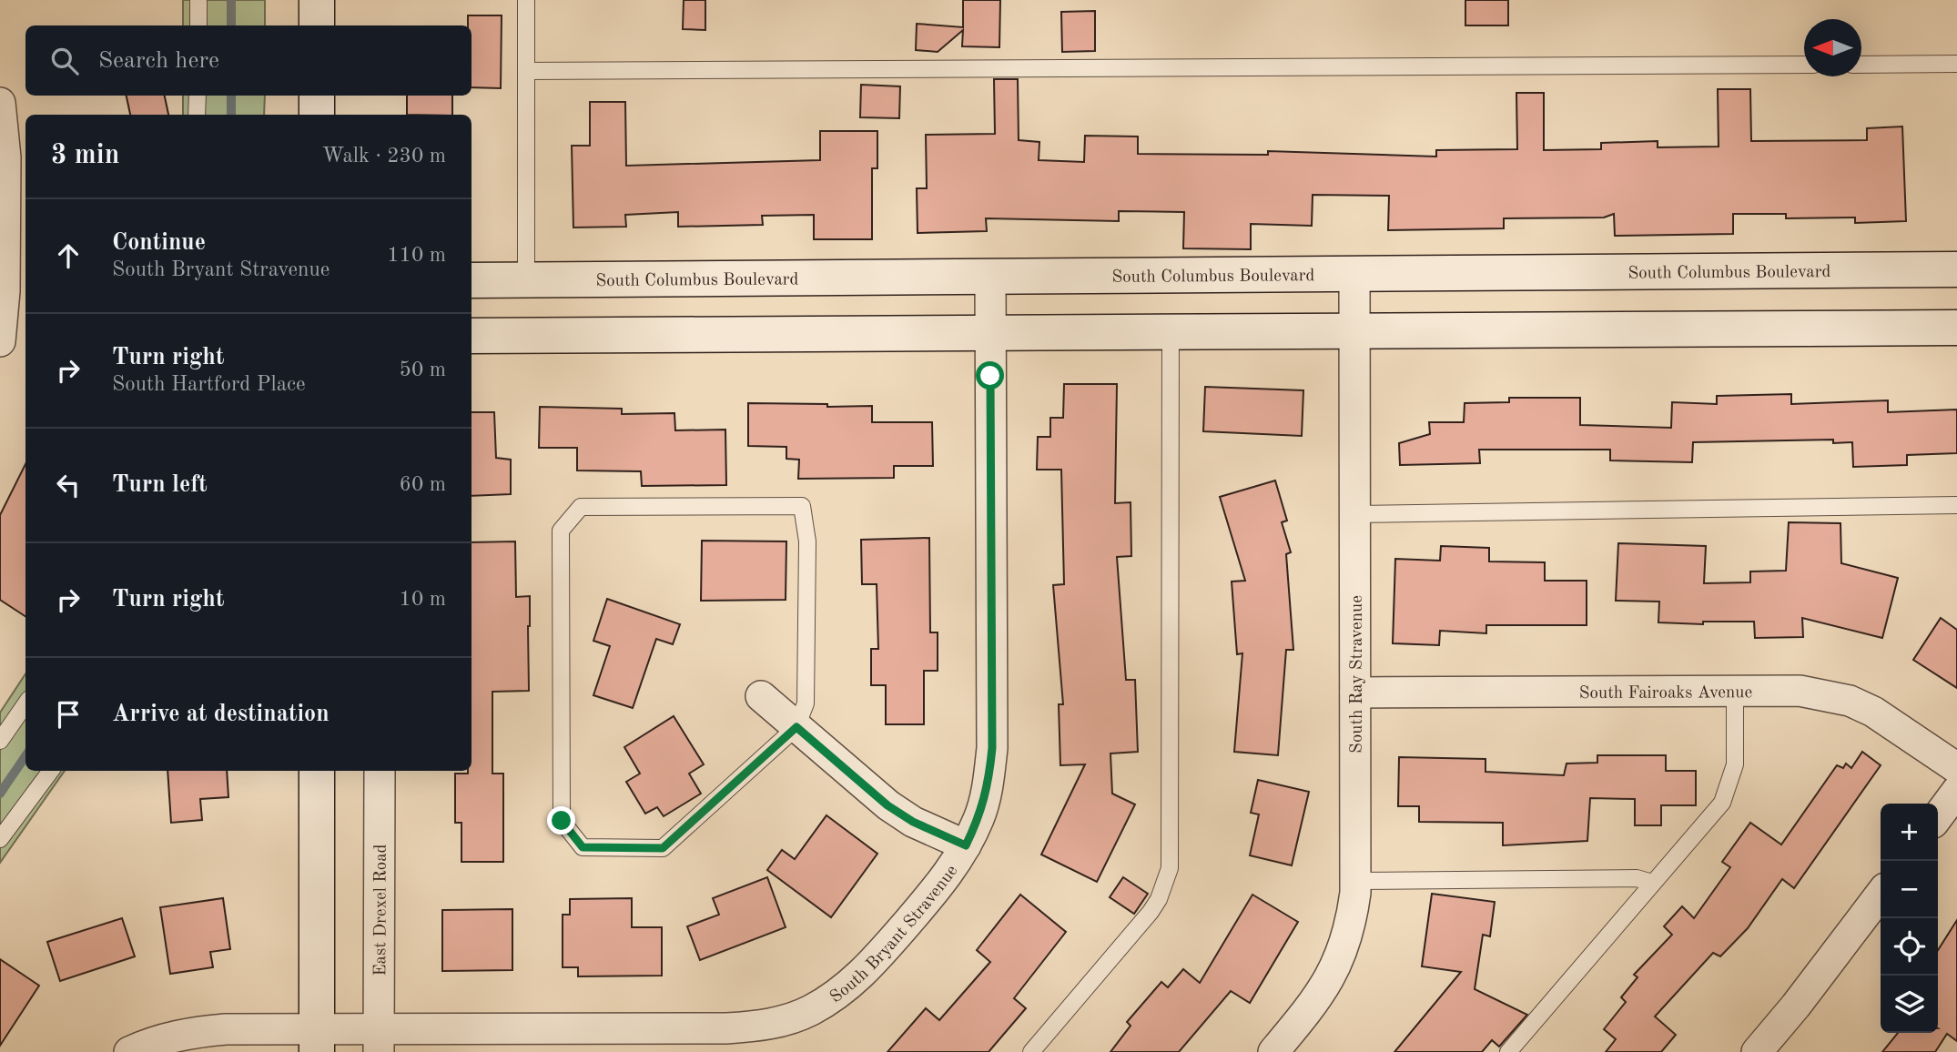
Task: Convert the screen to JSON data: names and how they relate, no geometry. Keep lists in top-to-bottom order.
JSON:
{
  "streets": {
    "street": [
      "South Columbus Boulevard",
      "South Ray Stravenue",
      "South Fairoaks Avenue",
      "East Drexel Road",
      "South Bryant Stravenue"
    ]
  },
  "crossings": [
    ["South Columbus Boulevard", "South Ray Stravenue"],
    ["South Columbus Boulevard", "South Bryant Stravenue"],
    ["South Ray Stravenue", "South Fairoaks Avenue"],
    ["East Drexel Road", "South Bryant Stravenue"]
  ],
  "north": "left",
  "page": {
    "search": "Search here",
    "heading": ["3 min", "Walk · 230 m"],
    "list": [
      ["Continue", "South Bryant Stravenue", "110 m"],
      ["Turn right", "South Hartford Place", "50 m"],
      ["Turn left", "60 m"],
      ["Turn right", "10 m"],
      "Arrive at destination"
    ],
    "map_buttons": ["+", "−"]
  }
}
